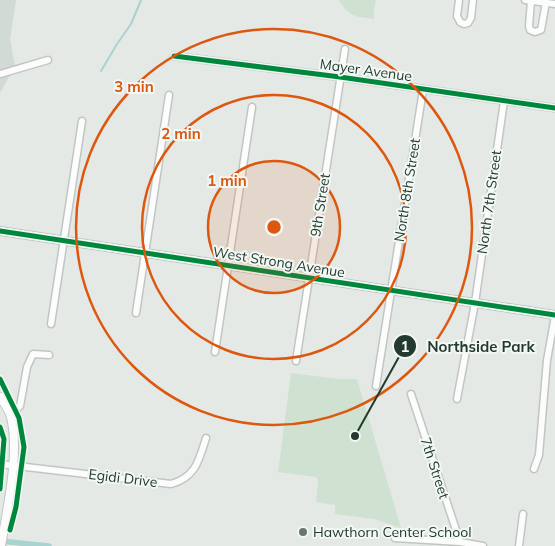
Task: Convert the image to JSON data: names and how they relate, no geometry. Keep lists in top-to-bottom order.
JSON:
{
  "streets": {
    "street": [
      "Mayer Avenue",
      "North 8th Street",
      "North 7th Street",
      "9th Street",
      "West Strong Avenue",
      "7th Street",
      "Egidi Drive"
    ]
  },
  "crossings": [
    ["Mayer Avenue", "North 8th Street"],
    ["Mayer Avenue", "North 7th Street"],
    ["Mayer Avenue", "9th Street"],
    ["North 8th Street", "West Strong Avenue"],
    ["North 7th Street", "West Strong Avenue"],
    ["9th Street", "West Strong Avenue"]
  ],
  "places": ["Northside Park", "Hawthorn Center School"],
  "rings": ["3 min", "2 min", "1 min"]
}
